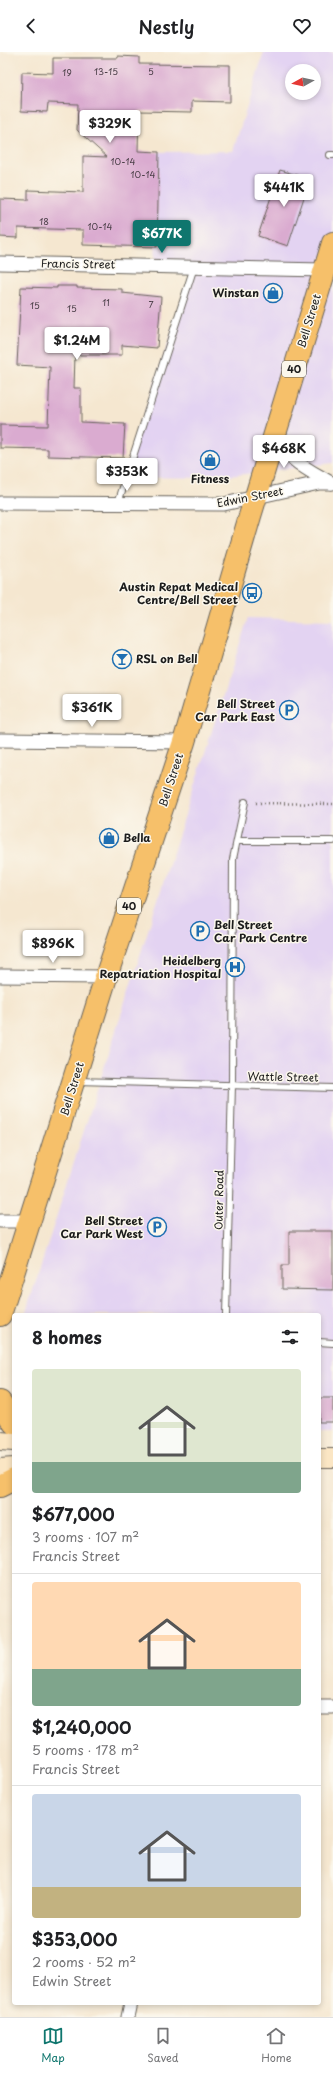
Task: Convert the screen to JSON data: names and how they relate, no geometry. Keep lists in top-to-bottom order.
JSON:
{
  "streets": {
    "highway": ["Bell Street", "40"],
    "street": ["Francis Street", "Edwin Street"],
    "lane": ["Wattle Street", "Outer Road"]
  },
  "crossings": [
    ["Francis Street", "Bell Street"],
    ["Bell Street", "Edwin Street"],
    ["Bell Street", "Wattle Street"],
    ["Wattle Street", "Outer Road"]
  ],
  "places": {
    "shop": ["Winstan", "Fitness", "Bella"],
    "bus stop": ["Austin Repat Medical Centre/Bell Street"],
    "bar": ["RSL on Bell"],
    "parking": ["Bell Street Car Park East", "Bell Street Car Park Centre", "Bell Street Car Park West"],
    "hospital": ["Heidelberg Repatriation Hospital"]
  },
  "house_numbers": [
    "13-15",
    "5",
    "19",
    "10-14",
    "10-14",
    "18",
    "10-14",
    "11",
    "7",
    "15",
    "15"
  ],
  "north": "left",
  "page": {
    "header": "Nestly",
    "price": [
      "$329K",
      "$441K",
      "$677K",
      "$1.24M",
      "$468K",
      "$353K",
      "$361K",
      "$896K"
    ],
    "heading": "8 homes",
    "list": [
      {
        "name": "$677,000",
        "note": "3 rooms · 107 m² · Francis Street"
      },
      {
        "name": "$1,240,000",
        "note": "5 rooms · 178 m² · Francis Street"
      },
      {
        "name": "$353,000",
        "note": "2 rooms · 52 m² · Edwin Street"
      }
    ],
    "tabs": ["Map", "Saved", "Home"]
  }
}
